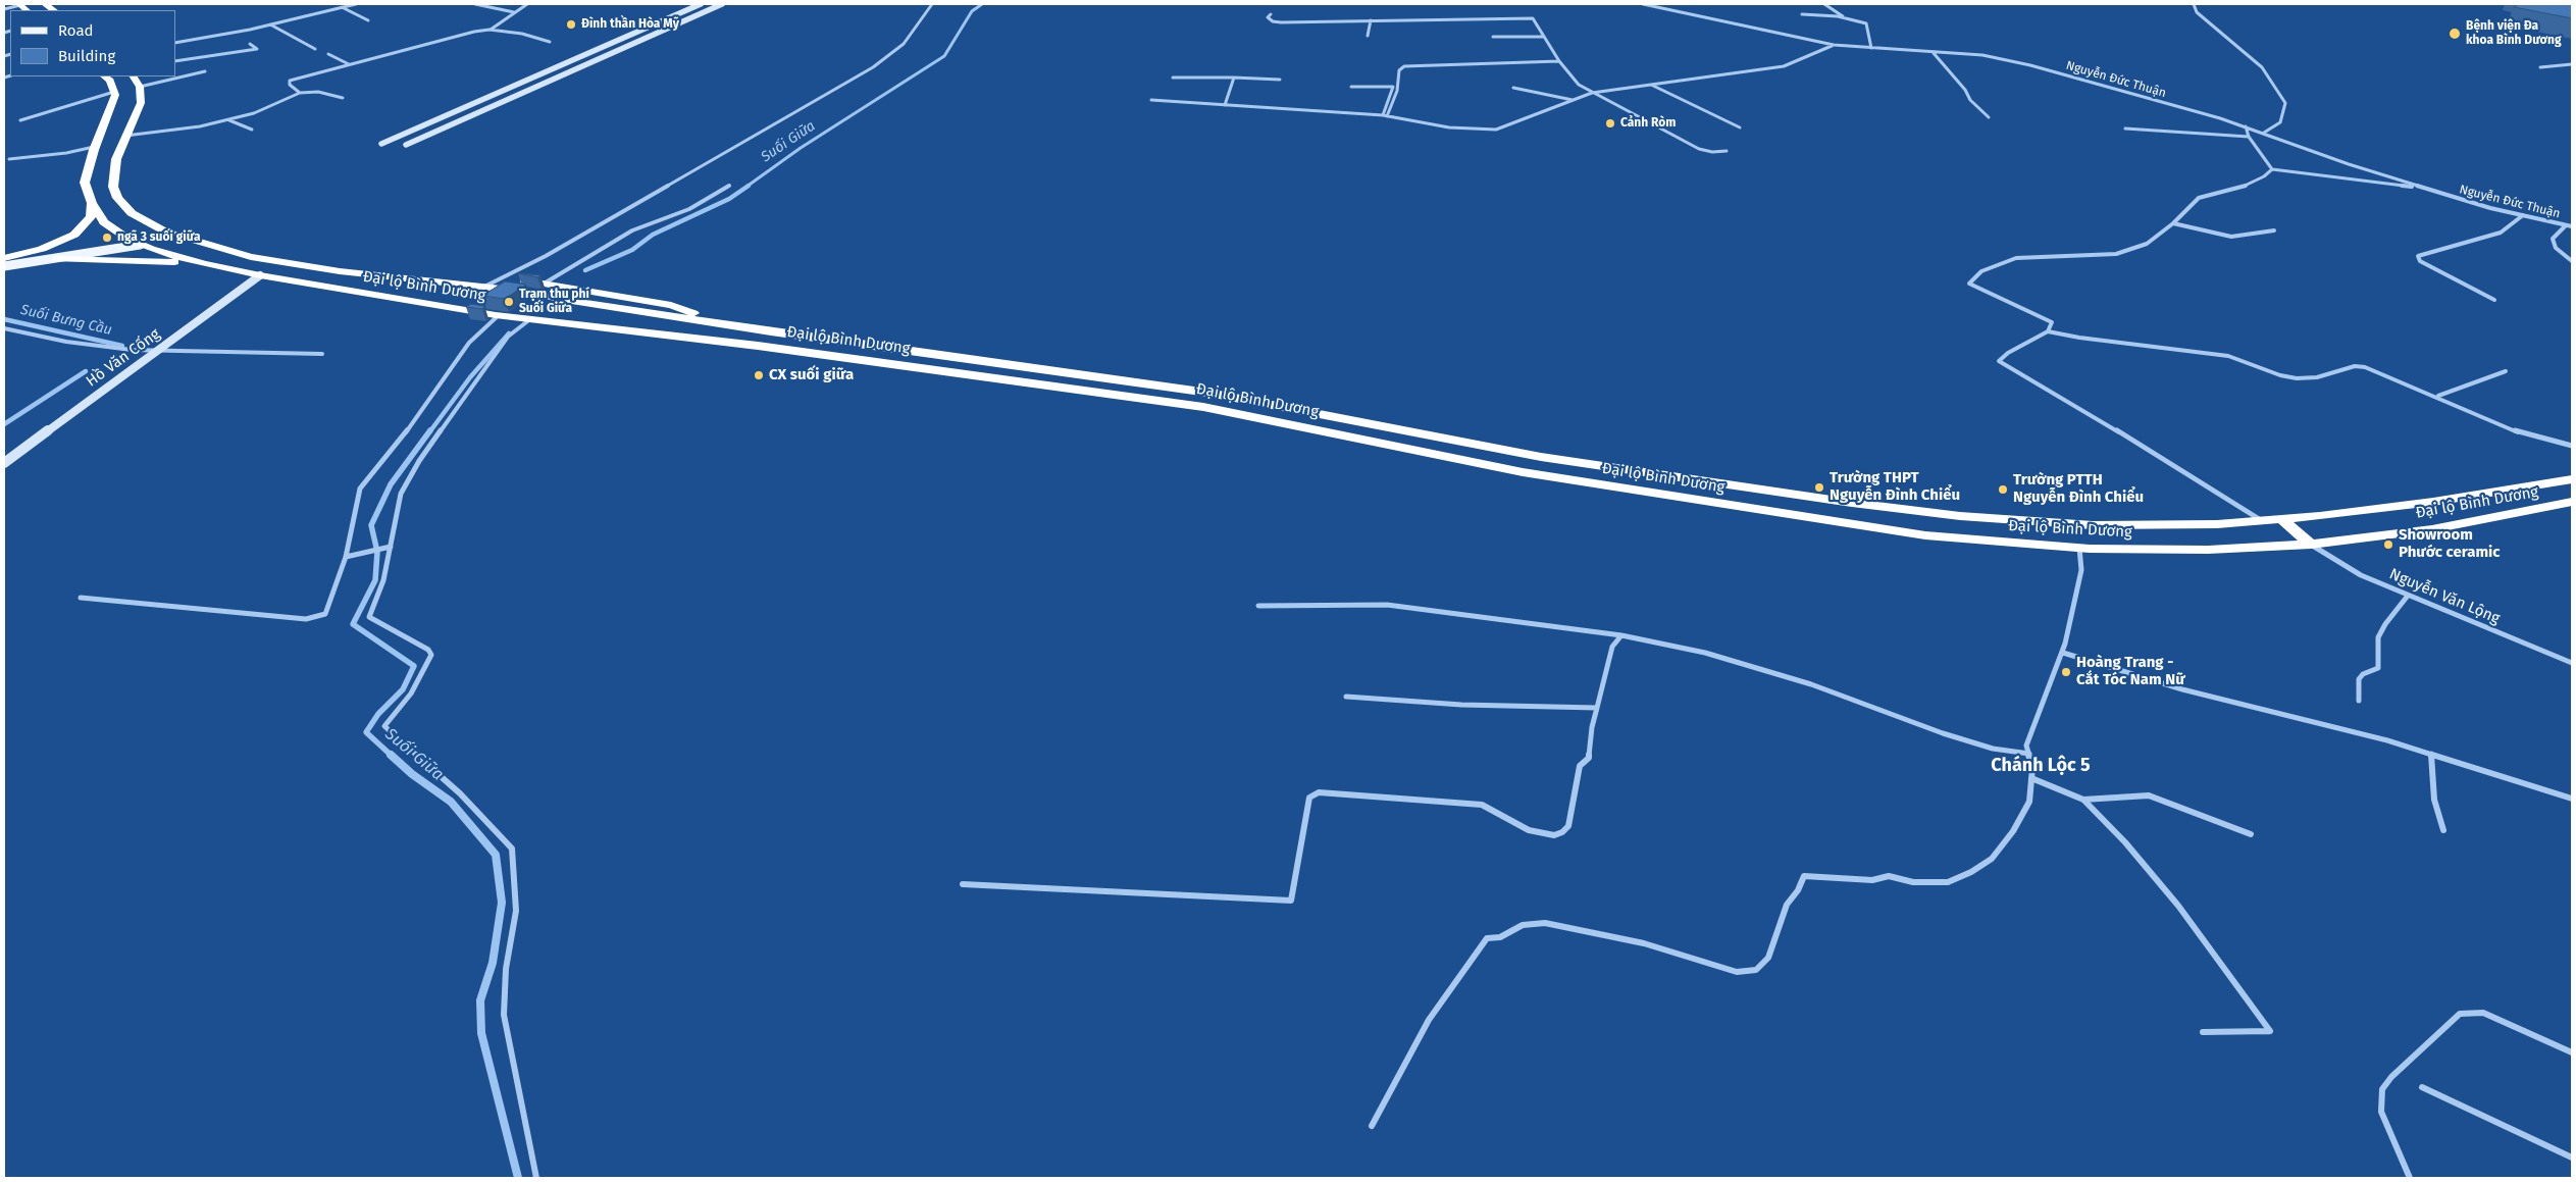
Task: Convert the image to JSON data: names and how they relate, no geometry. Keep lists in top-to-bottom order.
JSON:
{
  "streets": {
    "highway": ["Đại lộ Bình Dương"],
    "street": ["Nguyễn Đức Thuận", "Hồ Văn Cống", "Nguyễn Văn Lộng"]
  },
  "crossings": [
    ["Đại lộ Bình Dương", "Hồ Văn Cống"],
    ["Đại lộ Bình Dương", "Nguyễn Văn Lộng"]
  ],
  "districts": ["Chánh Lộc 5"],
  "water": ["Suối Giữa", "Suối Bưng Cầu"],
  "places": [
    "Đình thần Hòa Mỹ",
    "Bệnh viện Đa khoa Bình Dương",
    "Cảnh Ròm",
    "ngã 3 suối giữa",
    "Trạm thu phí Suối Giữa",
    "CX suối giữa",
    "Trường THPT Nguyễn Đình Chiểu",
    "Trường PTTH Nguyễn Đình Chiểu",
    "Showroom Phước ceramic",
    "Hoàng Trang - Cắt Tóc Nam Nữ"
  ],
  "legend": ["Road", "Building"]
}
